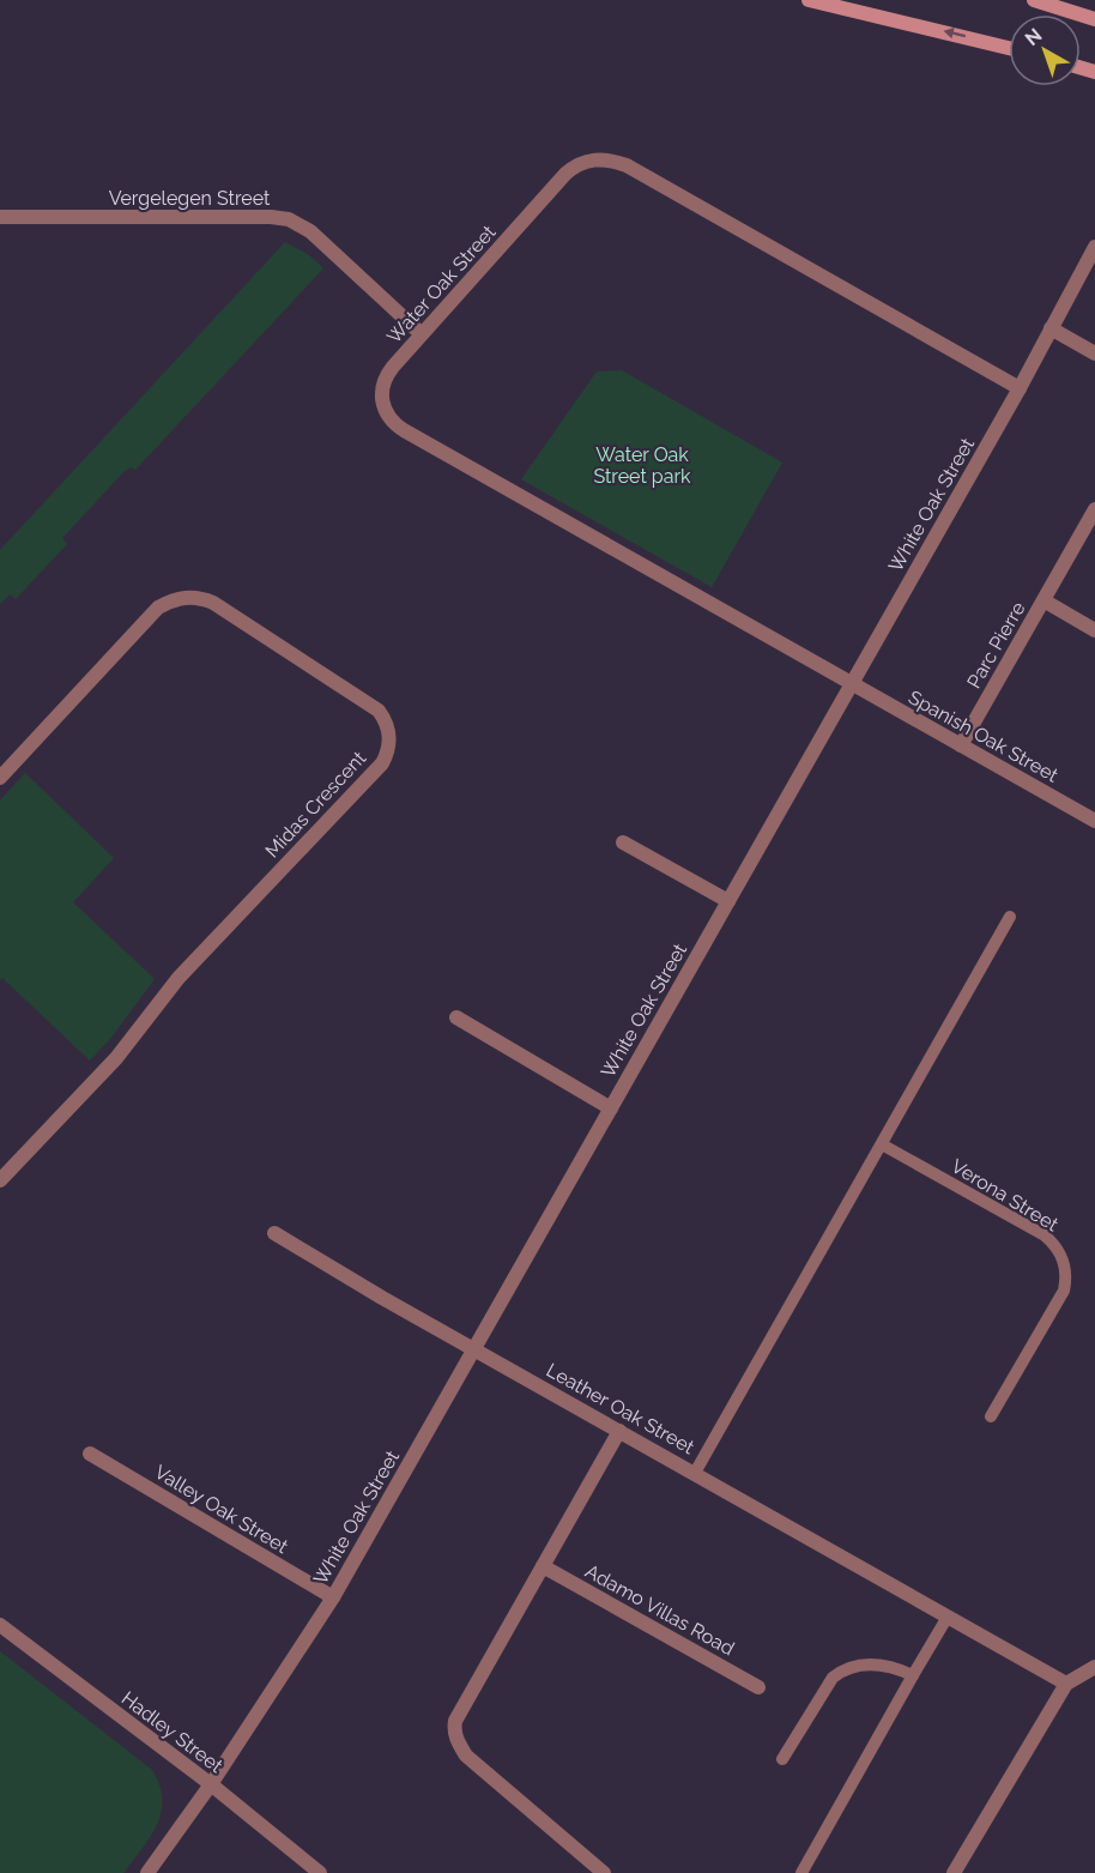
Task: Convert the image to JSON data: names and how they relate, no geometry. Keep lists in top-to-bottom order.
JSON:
{
  "streets": {
    "street": [
      "Vergelegen Street",
      "Water Oak Street",
      "White Oak Street",
      "Parc Pierre",
      "Spanish Oak Street",
      "Midas Crescent",
      "Leather Oak Street",
      "Valley Oak Street",
      "Adamo Villas Road",
      "Hadley Street"
    ],
    "lane": ["Verona Street"]
  },
  "crossings": [
    ["Vergelegen Street", "Water Oak Street"],
    ["Water Oak Street", "White Oak Street"],
    ["Water Oak Street", "Spanish Oak Street"],
    ["White Oak Street", "Spanish Oak Street"],
    ["White Oak Street", "Leather Oak Street"],
    ["White Oak Street", "Valley Oak Street"],
    ["White Oak Street", "Hadley Street"],
    ["Parc Pierre", "Spanish Oak Street"]
  ],
  "parks": ["Water Oak Street park"],
  "north": "top left"
}
